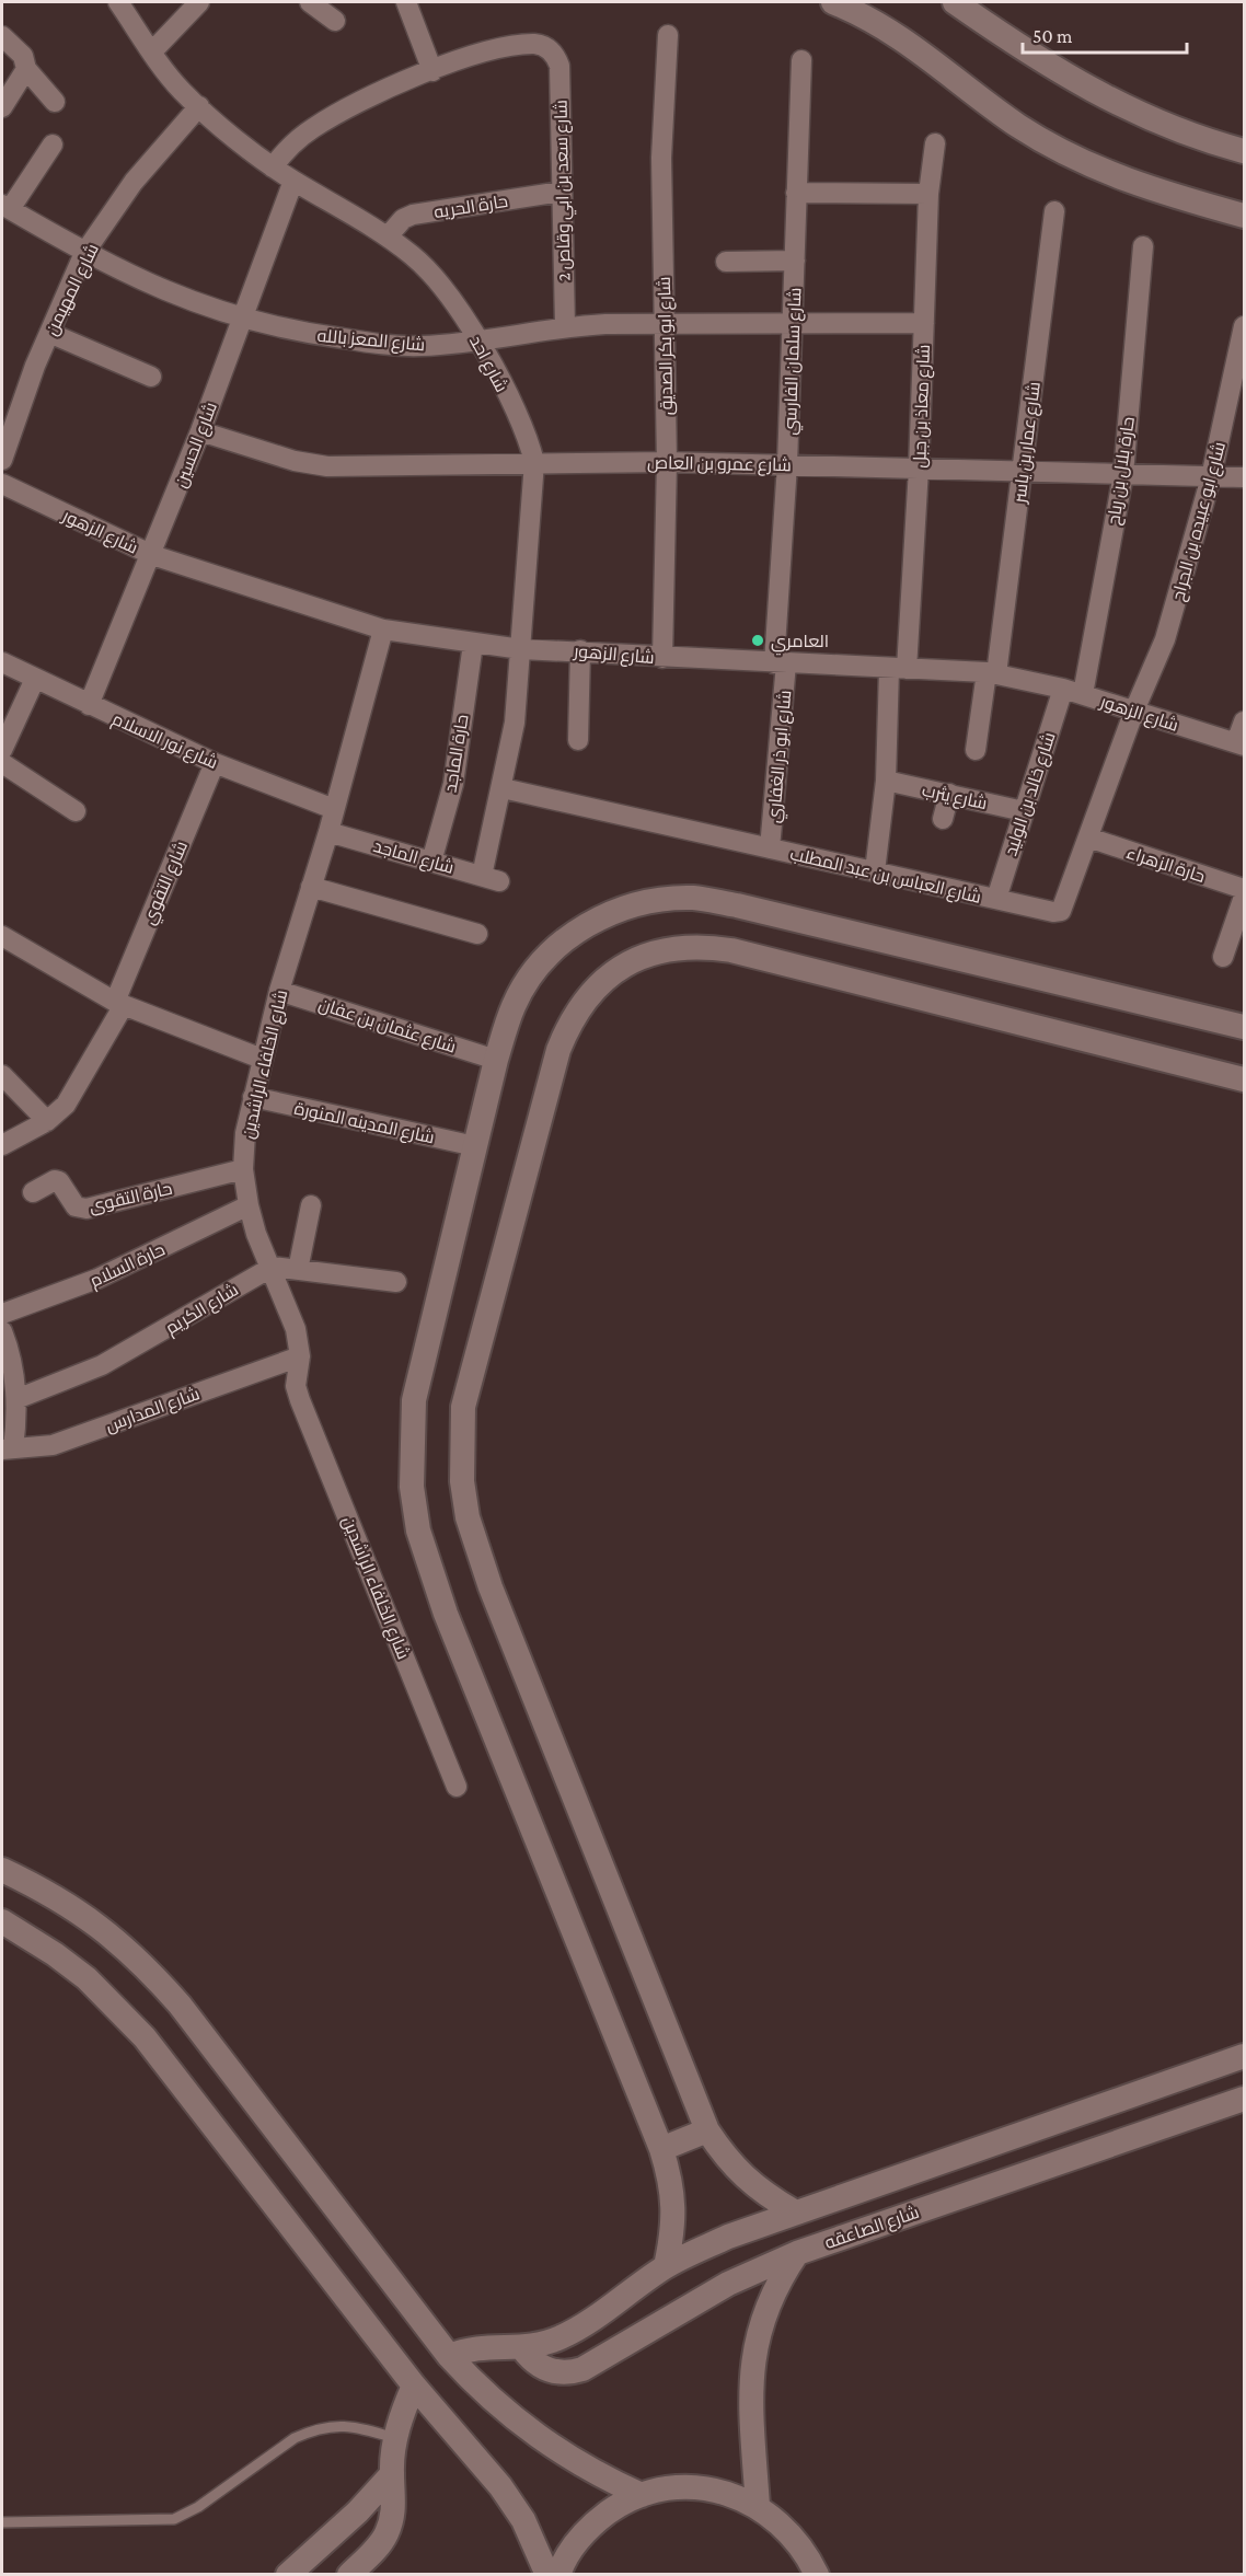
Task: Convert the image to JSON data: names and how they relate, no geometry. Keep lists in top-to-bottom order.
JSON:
{
  "streets": {
    "street": [
      "شارع سعد بن ابي وقاص 2",
      "حارة الحريه",
      "شارع المهيمن",
      "شارع المعز بالله",
      "شارع ابو بكر الصديق",
      "شارع سلمان الفارسي",
      "شارع احد",
      "شارع معاذ بن جبل",
      "شارع عمار بن ياسر",
      "شارع الحسين",
      "شارع عمرو بن العاص",
      "حارة بلال بن رباح",
      "شارع ابو عبيده بن الجراح",
      "شارع الزهور",
      "شارع نور الاسلام",
      "حارة الماجد",
      "شارع ابو ذر الغفاري",
      "شارع خالد بن الوليد",
      "شارع يثرب",
      "شارع الماجد",
      "حارة الزهراء",
      "شارع العباس بن عبد المطلب",
      "شارع التقوي",
      "شارع عثمان بن عفان",
      "شارع الخلفاء الراشدين",
      "شارع المدينه المنورة",
      "حارة التقوى",
      "حارة السلام",
      "شارع الكريم",
      "شارع المدارس",
      "شارع الصاعقه"
    ]
  },
  "crossings": [
    ["شارع سعد بن ابي وقاص 2", "حارة الحريه"],
    ["شارع سعد بن ابي وقاص 2", "شارع المعز بالله"],
    ["حارة الحريه", "شارع احد"],
    ["شارع المهيمن", "شارع المعز بالله"],
    ["شارع المهيمن", "شارع احد"],
    ["شارع المعز بالله", "شارع ابو بكر الصديق"],
    ["شارع المعز بالله", "شارع سلمان الفارسي"],
    ["شارع المعز بالله", "شارع احد"],
    ["شارع المعز بالله", "شارع معاذ بن جبل"],
    ["شارع المعز بالله", "شارع الحسين"],
    ["شارع ابو بكر الصديق", "شارع عمرو بن العاص"],
    ["شارع ابو بكر الصديق", "شارع الزهور"],
    ["شارع سلمان الفارسي", "شارع عمرو بن العاص"],
    ["شارع سلمان الفارسي", "شارع الزهور"],
    ["شارع سلمان الفارسي", "شارع ابو ذر الغفاري"],
    ["شارع احد", "شارع الحسين"],
    ["شارع احد", "شارع عمرو بن العاص"],
    ["شارع احد", "شارع الزهور"],
    ["شارع احد", "شارع الماجد"],
    ["شارع احد", "شارع العباس بن عبد المطلب"],
    ["شارع معاذ بن جبل", "شارع عمرو بن العاص"],
    ["شارع معاذ بن جبل", "شارع الزهور"],
    ["شارع معاذ بن جبل", "شارع يثرب"],
    ["شارع معاذ بن جبل", "شارع العباس بن عبد المطلب"],
    ["شارع عمار بن ياسر", "شارع عمرو بن العاص"],
    ["شارع عمار بن ياسر", "شارع الزهور"],
    ["شارع الحسين", "شارع عمرو بن العاص"],
    ["شارع الحسين", "شارع الزهور"],
    ["شارع الحسين", "شارع نور الاسلام"],
    ["شارع عمرو بن العاص", "حارة بلال بن رباح"],
    ["شارع عمرو بن العاص", "شارع ابو عبيده بن الجراح"],
    ["حارة بلال بن رباح", "شارع الزهور"],
    ["شارع ابو عبيده بن الجراح", "شارع الزهور"],
    ["شارع ابو عبيده بن الجراح", "شارع العباس بن عبد المطلب"],
    ["شارع الزهور", "حارة الماجد"],
    ["شارع الزهور", "شارع ابو ذر الغفاري"],
    ["شارع الزهور", "شارع خالد بن الوليد"],
    ["شارع الزهور", "شارع العباس بن عبد المطلب"],
    ["شارع الزهور", "شارع الخلفاء الراشدين"],
    ["شارع نور الاسلام", "شارع التقوي"],
    ["شارع نور الاسلام", "شارع الخلفاء الراشدين"],
    ["حارة الماجد", "شارع الماجد"],
    ["شارع ابو ذر الغفاري", "شارع العباس بن عبد المطلب"],
    ["شارع خالد بن الوليد", "شارع يثرب"],
    ["شارع خالد بن الوليد", "شارع العباس بن عبد المطلب"],
    ["شارع الماجد", "شارع الخلفاء الراشدين"],
    ["حارة الزهراء", "شارع العباس بن عبد المطلب"],
    ["شارع عثمان بن عفان", "شارع الخلفاء الراشدين"],
    ["شارع الخلفاء الراشدين", "شارع المدينه المنورة"],
    ["شارع الخلفاء الراشدين", "حارة التقوى"],
    ["شارع الخلفاء الراشدين", "حارة السلام"],
    ["شارع الخلفاء الراشدين", "شارع الكريم"],
    ["شارع الخلفاء الراشدين", "شارع المدارس"]
  ],
  "places": ["العامري"],
  "scale_bar": "50 m"
}
